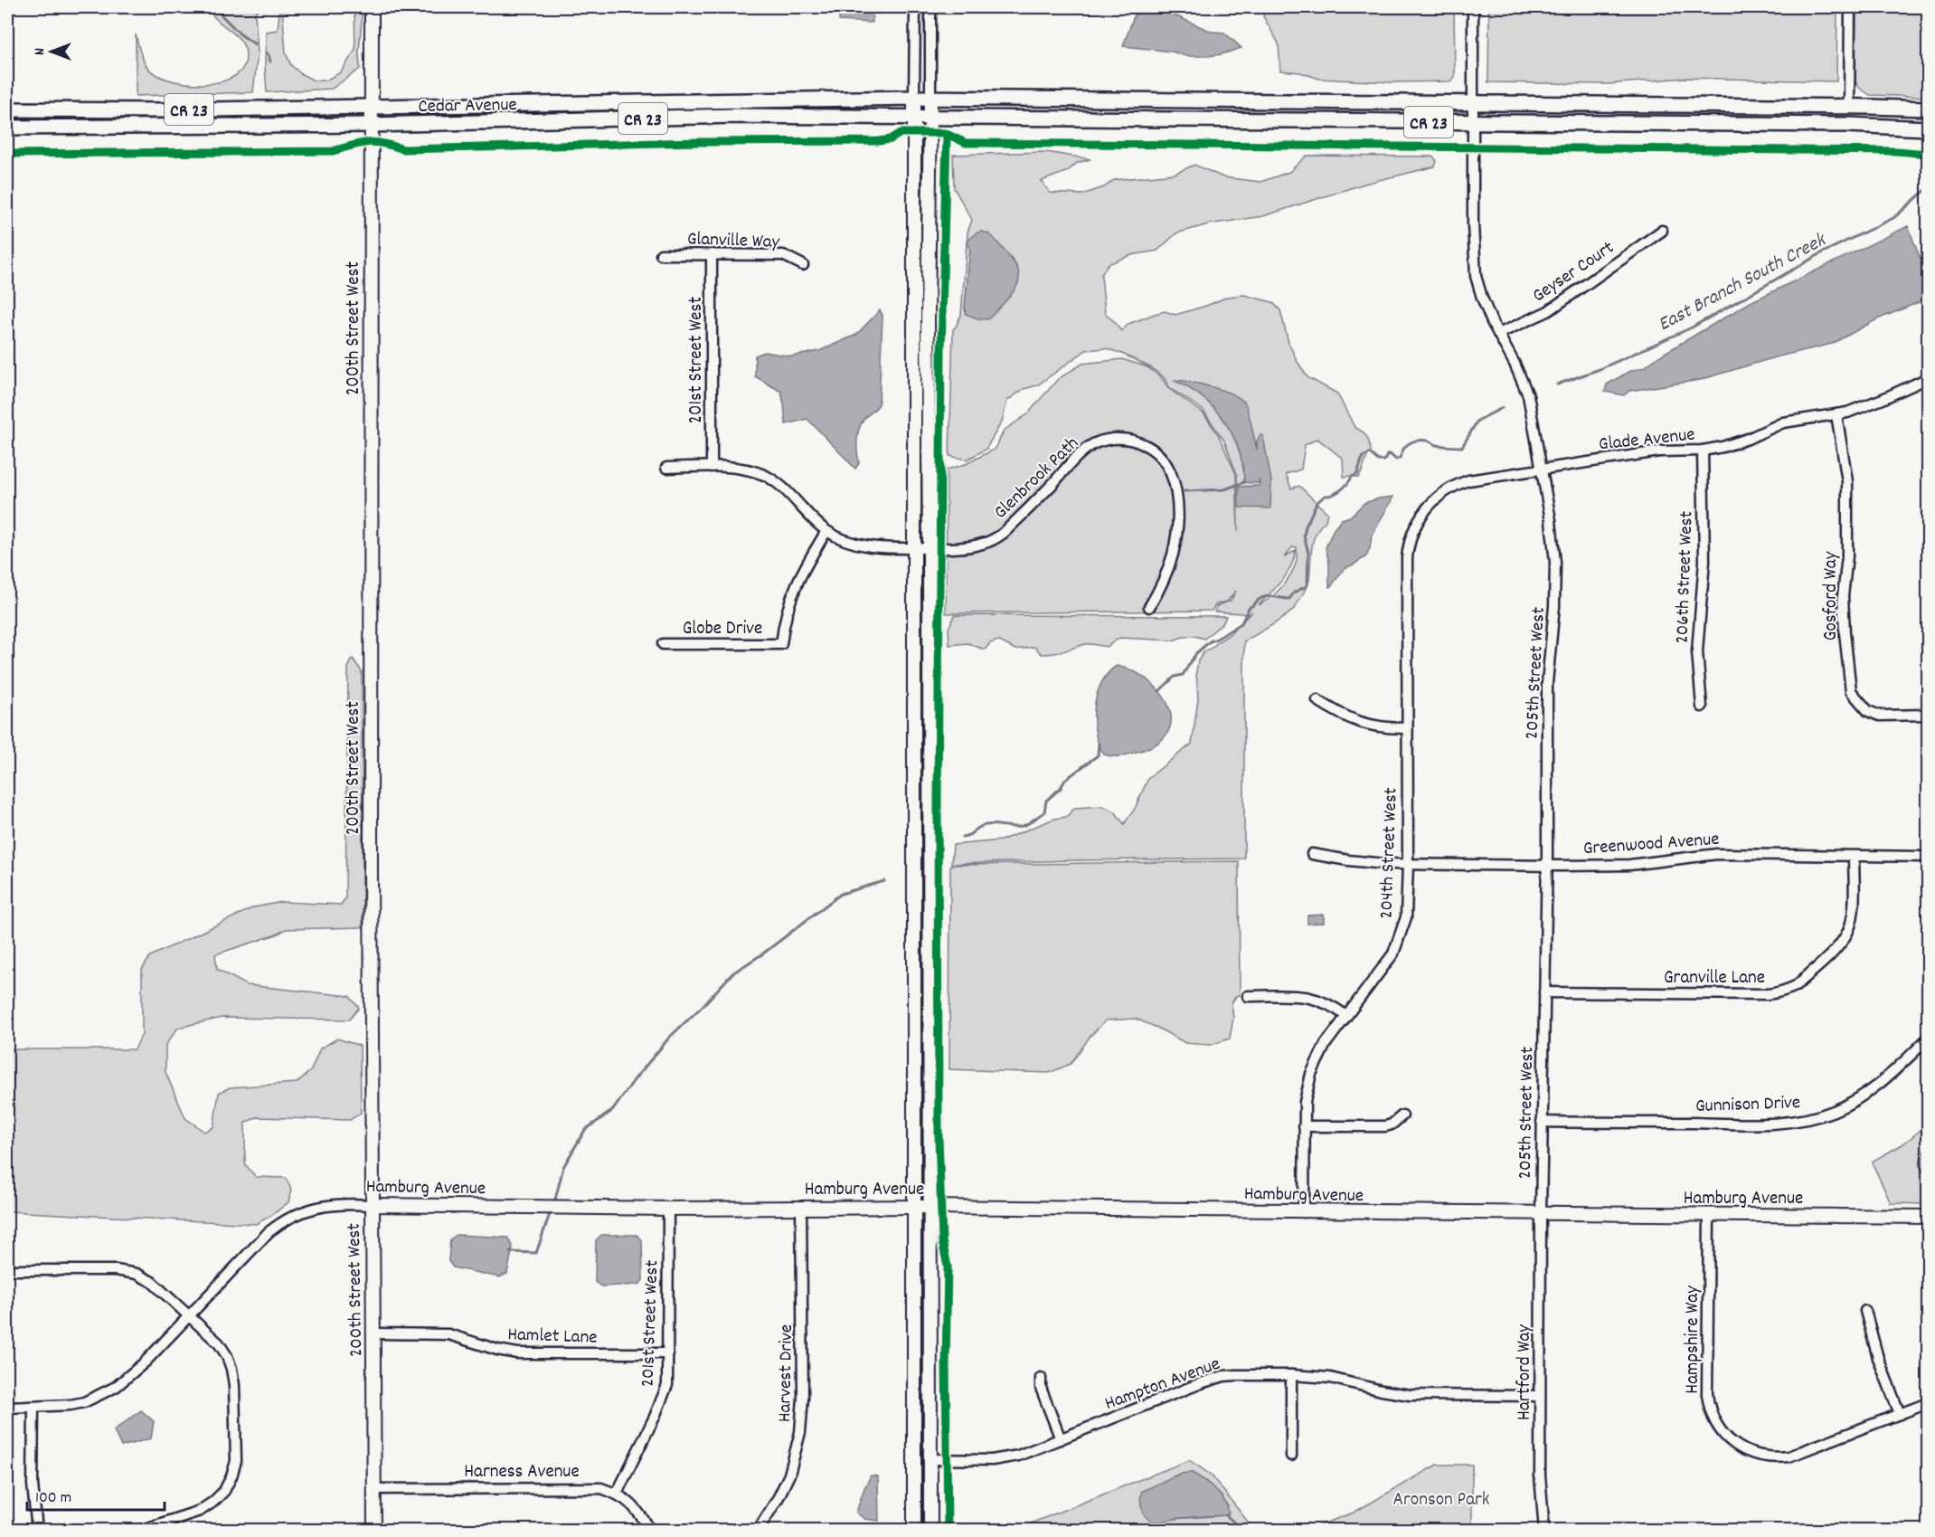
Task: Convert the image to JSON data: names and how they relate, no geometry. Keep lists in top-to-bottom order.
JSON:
{
  "streets": {
    "main road": ["Cedar Avenue", "CR 23"],
    "street": [
      "Glanville Way",
      "Geyser Court",
      "200th Street West",
      "201st Street West",
      "Glade Avenue",
      "Glenbrook Path",
      "206th Street West",
      "Gosford Way",
      "Globe Drive",
      "205th Street West",
      "Greenwood Avenue",
      "204th Street West",
      "Granville Lane",
      "Gunnison Drive",
      "Hamburg Avenue",
      "Hamlet Lane",
      "Hampshire Way",
      "Hartford Way",
      "Harvest Drive",
      "Hampton Avenue",
      "Harness Avenue"
    ]
  },
  "crossings": [
    ["Cedar Avenue", "CR 23"],
    ["Cedar Avenue", "200th Street West"],
    ["CR 23", "205th Street West"],
    ["Glanville Way", "201st Street West"],
    ["Geyser Court", "205th Street West"],
    ["200th Street West", "Hamburg Avenue"],
    ["200th Street West", "Hamlet Lane"],
    ["200th Street West", "Harness Avenue"],
    ["201st Street West", "Glenbrook Path"],
    ["201st Street West", "Hamburg Avenue"],
    ["201st Street West", "Hamlet Lane"],
    ["201st Street West", "Harness Avenue"],
    ["Glade Avenue", "206th Street West"],
    ["Glade Avenue", "Gosford Way"],
    ["Glade Avenue", "205th Street West"],
    ["Glade Avenue", "204th Street West"],
    ["Glenbrook Path", "Globe Drive"],
    ["205th Street West", "Greenwood Avenue"],
    ["205th Street West", "Granville Lane"],
    ["205th Street West", "Gunnison Drive"],
    ["205th Street West", "Hamburg Avenue"],
    ["205th Street West", "Hartford Way"],
    ["Greenwood Avenue", "204th Street West"],
    ["Greenwood Avenue", "Granville Lane"],
    ["204th Street West", "Hamburg Avenue"],
    ["Hamburg Avenue", "Hampshire Way"],
    ["Hamburg Avenue", "Hartford Way"],
    ["Hamburg Avenue", "Harvest Drive"],
    ["Hartford Way", "Hampton Avenue"]
  ],
  "water": ["East Branch South Creek"],
  "parks": ["Aronson Park"],
  "scale_bar": "100 m",
  "north": "left"
}
